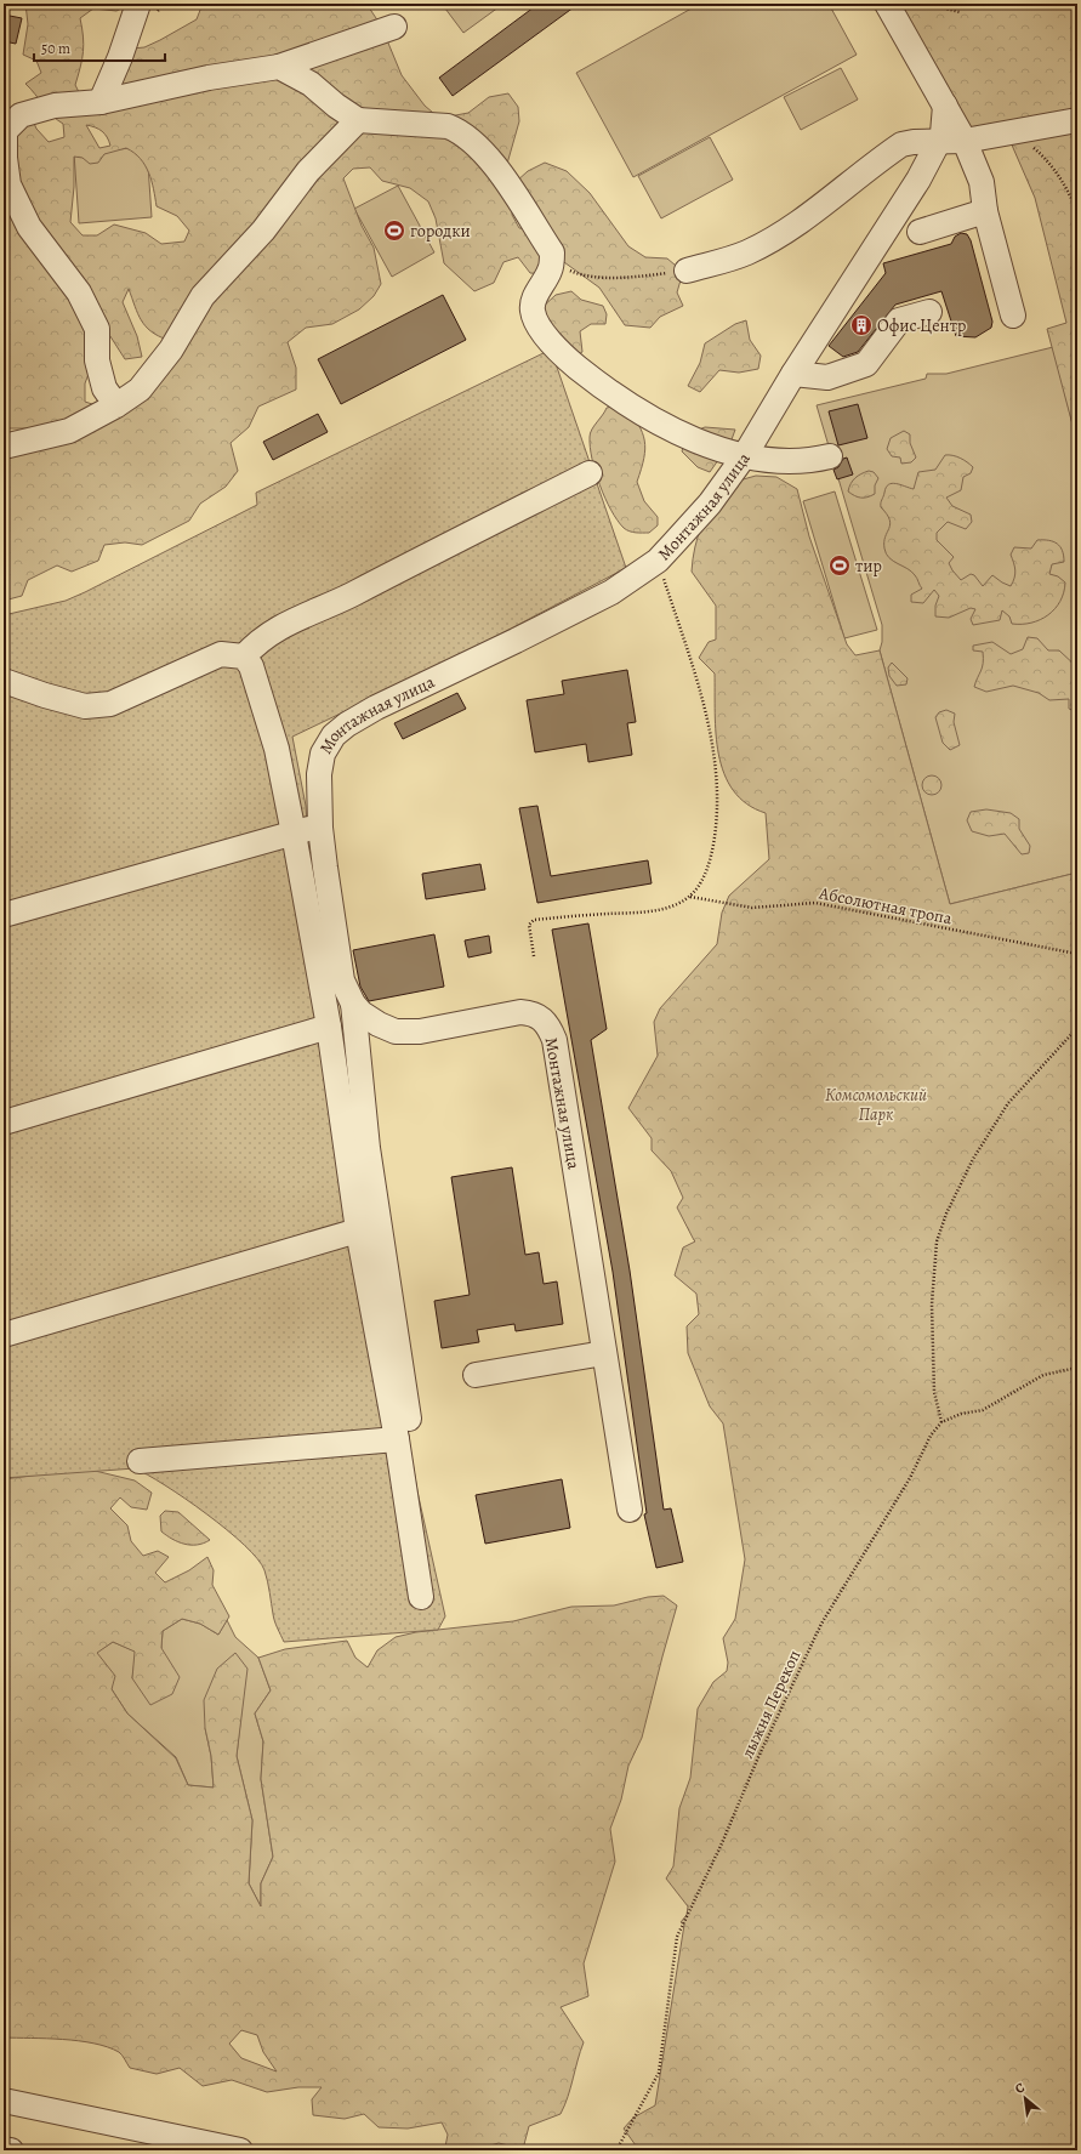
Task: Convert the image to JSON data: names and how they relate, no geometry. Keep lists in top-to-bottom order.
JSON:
{
  "streets": {
    "street": ["Монтажная улица"],
    "path": ["Абсолютная тропа", "лыжня Перекоп"]
  },
  "parks": ["Комсомольский Парк"],
  "places": {
    "sports": ["городки", "тир"],
    "building": ["Офис Центр"]
  },
  "scale_bar": "50 m",
  "north": "top left"
}
